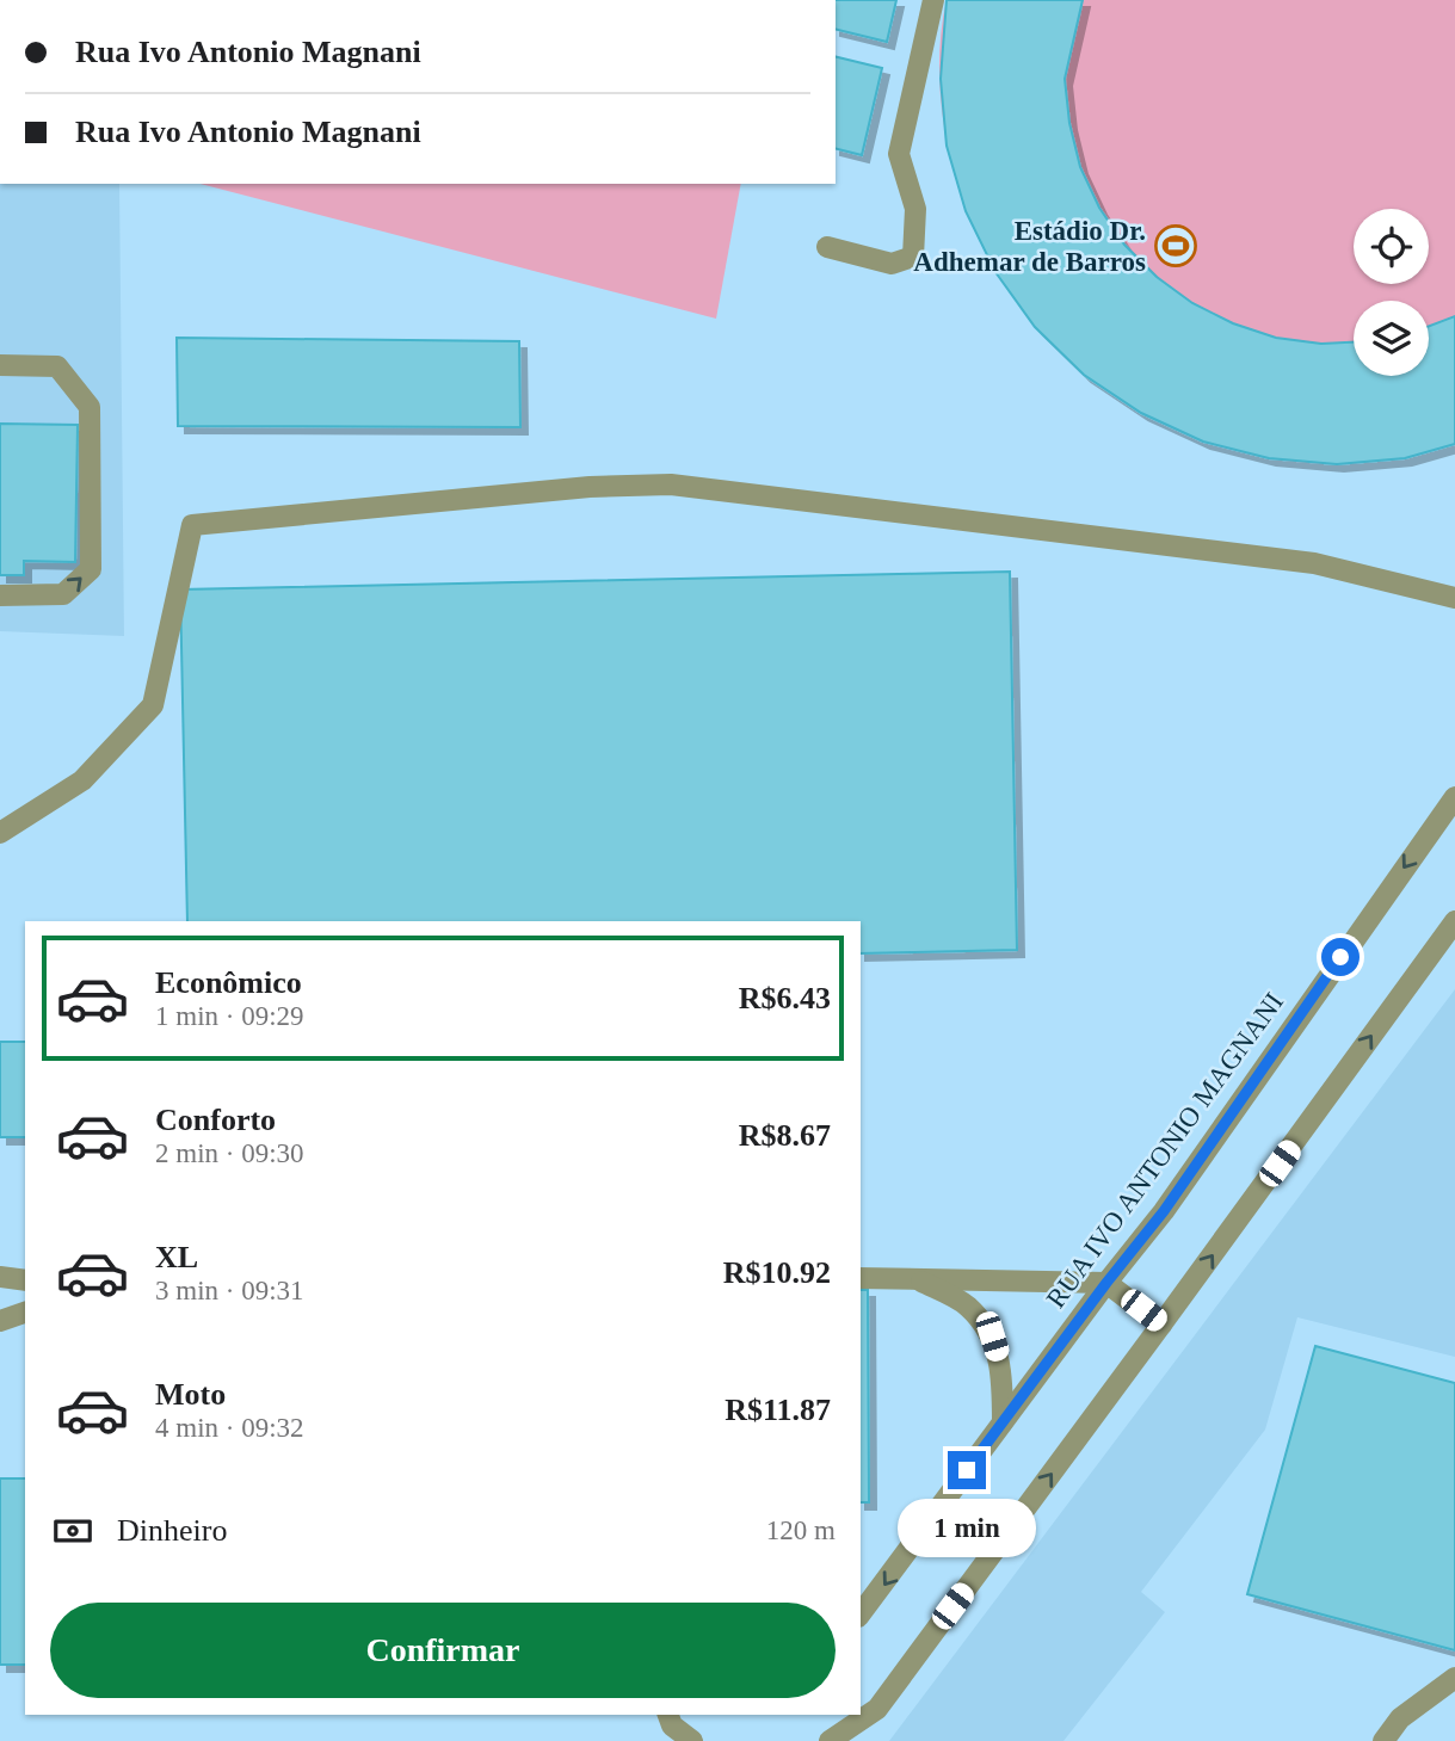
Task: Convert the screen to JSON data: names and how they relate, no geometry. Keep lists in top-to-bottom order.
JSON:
{
  "streets": {
    "street": ["RUA IVO ANTONIO MAGNANI"]
  },
  "places": {
    "sports": ["Estádio Dr. Adhemar de Barros"]
  },
  "page": {
    "banner": ["Rua Ivo Antonio Magnani", "Rua Ivo Antonio Magnani"],
    "list": [
      {
        "name": "Econômico",
        "note": "1 min · 09:29",
        "value": "R$6.43"
      },
      {
        "name": "Conforto",
        "note": "2 min · 09:30",
        "value": "R$8.67"
      },
      {
        "name": "XL",
        "note": "3 min · 09:31",
        "value": "R$10.92"
      },
      {
        "name": "Moto",
        "note": "4 min · 09:32",
        "value": "R$11.87"
      }
    ],
    "pay": ["Dinheiro", "120 m"],
    "bubble": "1 min",
    "buttons": "Confirmar"
  }
}
